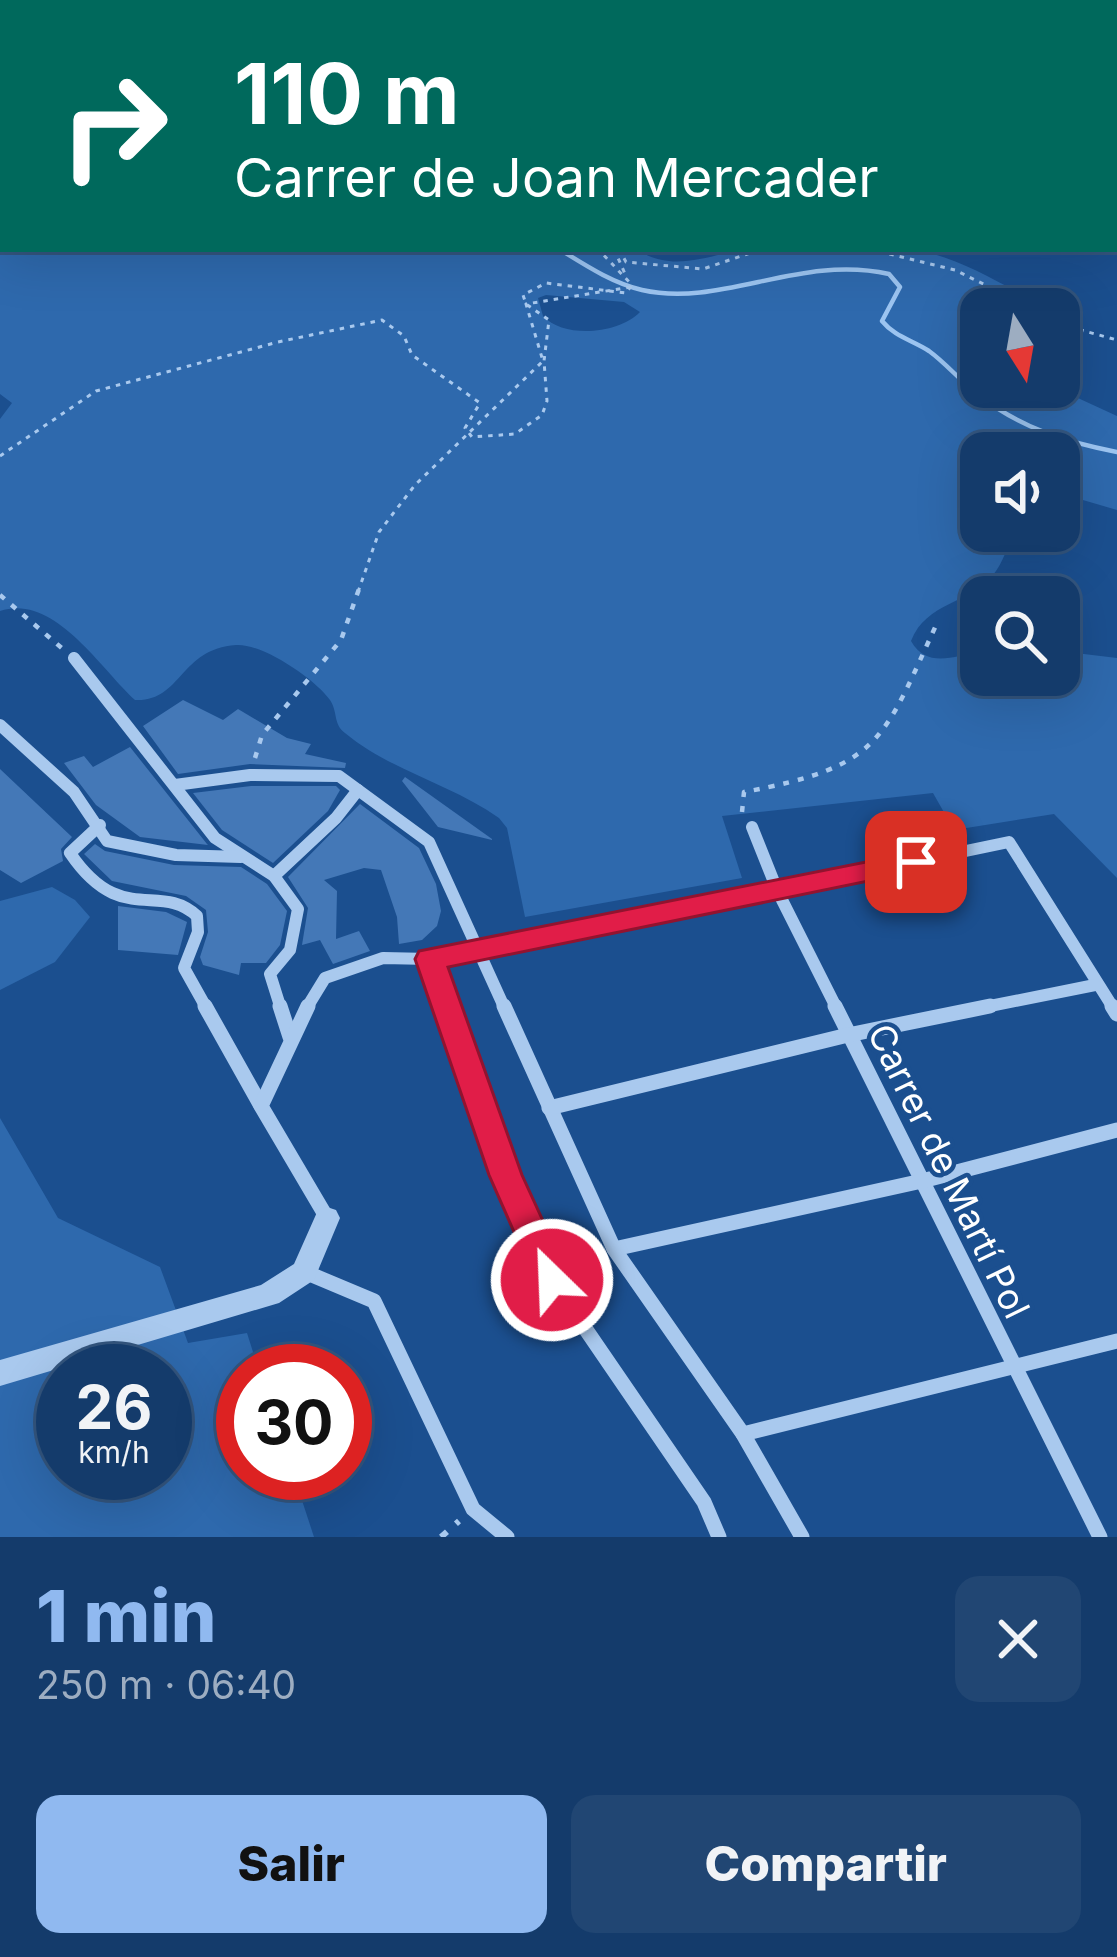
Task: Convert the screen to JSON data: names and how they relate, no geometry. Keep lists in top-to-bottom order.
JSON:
{
  "streets": {
    "street": ["Carrer de Martí Pol"]
  },
  "north": "bottom",
  "page": {
    "turn": ["110 m", "Carrer de Joan Mercader"],
    "speed": "26 km/h",
    "limit": "30",
    "heading": ["1 min", "250 m · 06:40"],
    "buttons": ["Salir", "Compartir"]
  }
}
